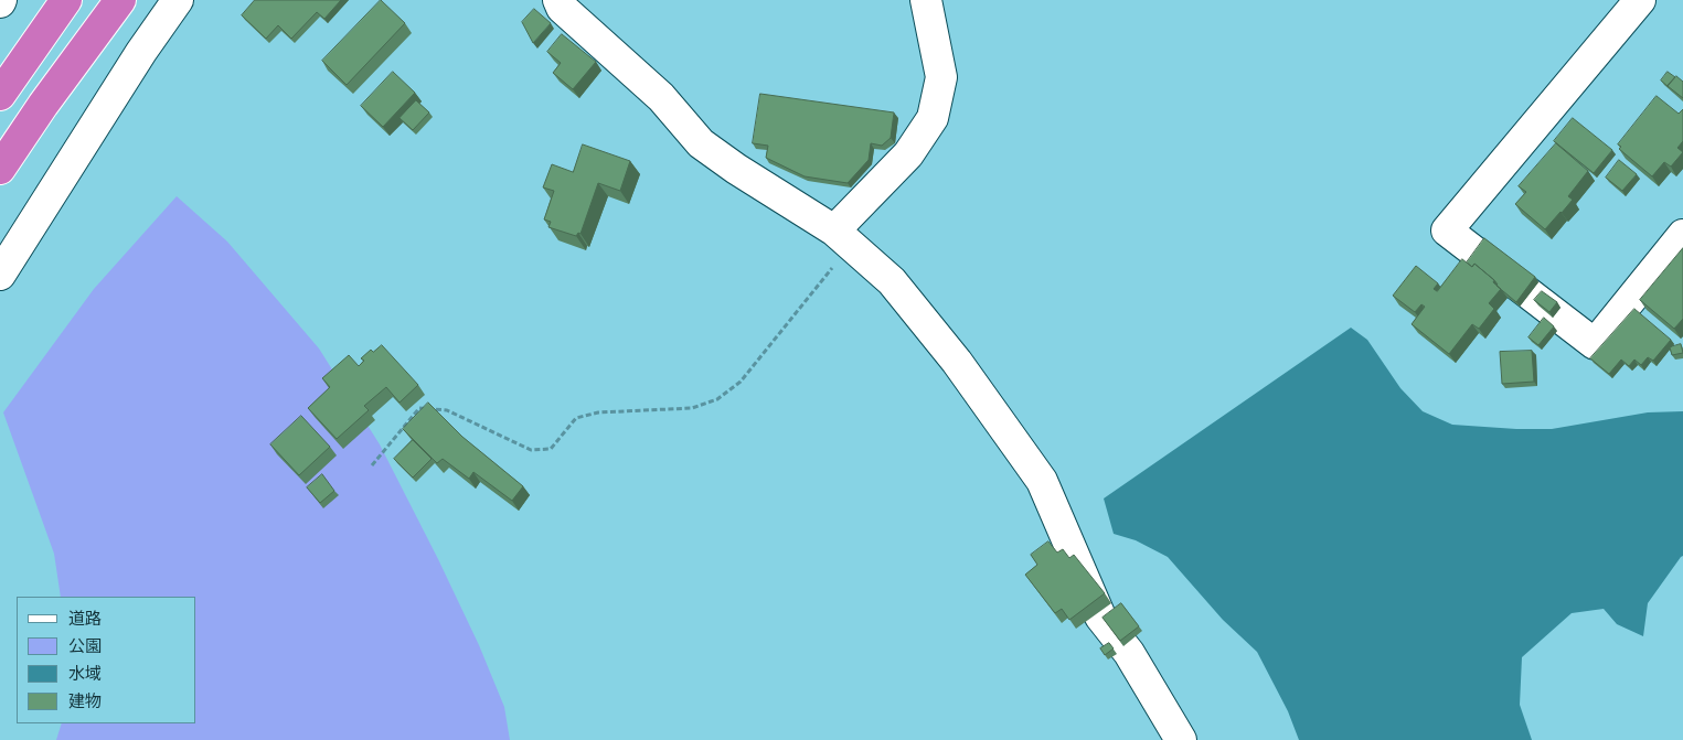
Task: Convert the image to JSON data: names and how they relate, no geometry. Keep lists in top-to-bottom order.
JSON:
{
  "legend": [
    "道路",
    "公園",
    "水域",
    "建物"
  ]
}
